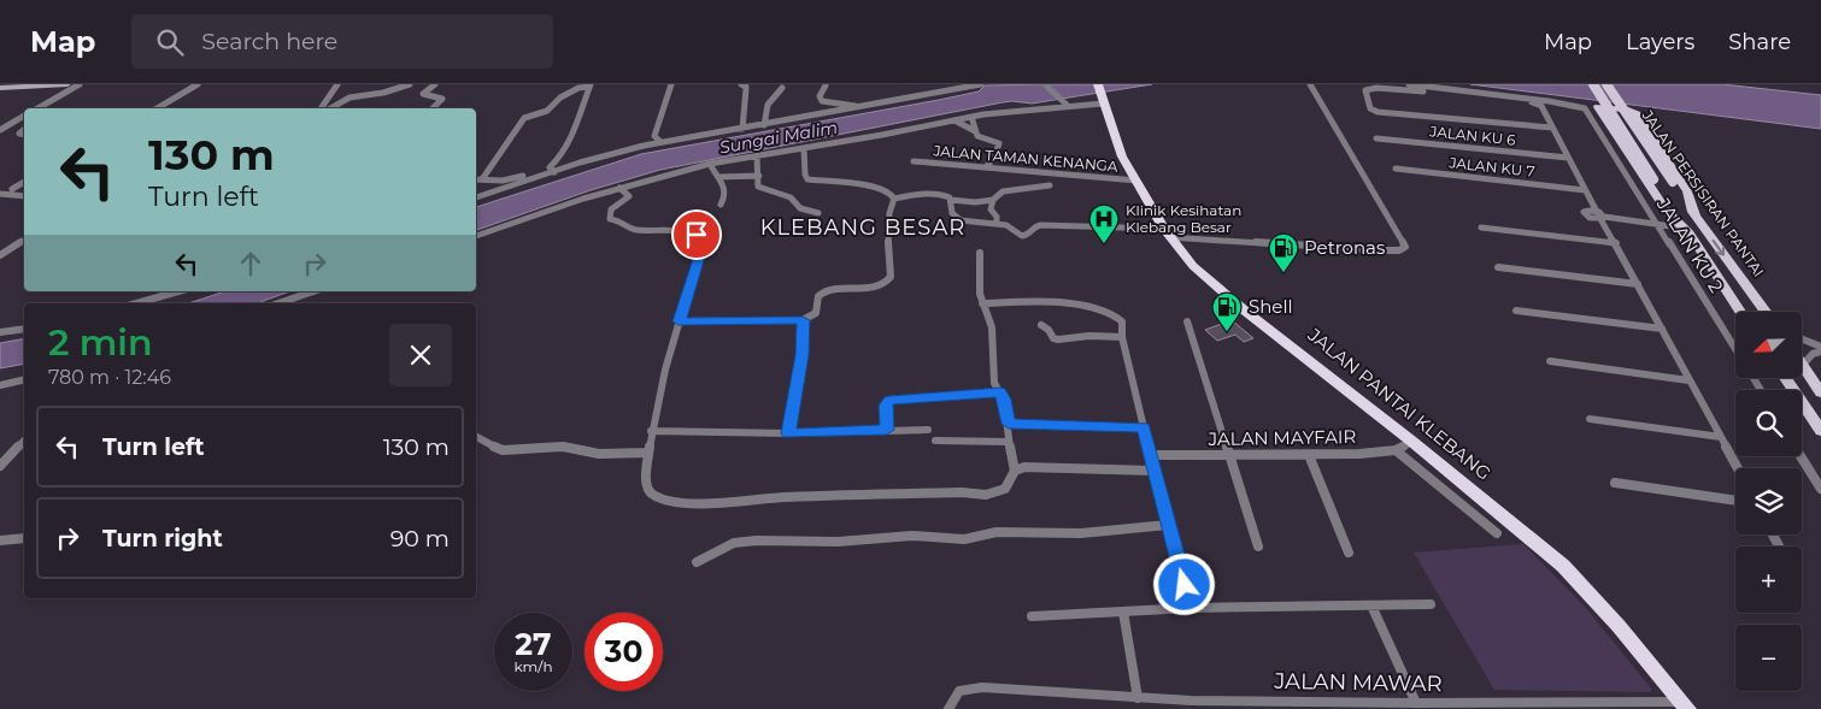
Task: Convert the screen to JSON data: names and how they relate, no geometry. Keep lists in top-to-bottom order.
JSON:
{
  "streets": {
    "highway": ["JALAN PANTAI KLEBANG"],
    "main road": ["JALAN PERSISIRAN PANTAI"],
    "street": [
      "JALAN KU 6",
      "JALAN TAMAN KENANGA",
      "JALAN KU 7",
      "JALAN KU 2",
      "JALAN MAYFAIR",
      "JALAN MAWAR"
    ]
  },
  "crossings": [
    ["JALAN TAMAN KENANGA", "JALAN PANTAI KLEBANG"],
    ["JALAN PANTAI KLEBANG", "JALAN MAYFAIR"],
    ["JALAN PANTAI KLEBANG", "JALAN MAWAR"]
  ],
  "districts": ["KLEBANG BESAR"],
  "water": ["Sungai Malim"],
  "places": {
    "hospital": ["Klinik Kesihatan Klebang Besar"],
    "fuel station": ["Petronas", "Shell"]
  },
  "north": "bottom left",
  "page": {
    "header": "Map",
    "search": "Search here",
    "nav": ["Map", "Layers", "Share"],
    "turn": ["130 m", "Turn left"],
    "heading": ["2 min", "780 m · 12:46"],
    "map_buttons": ["+", "−"],
    "list": [
      {
        "name": "Turn left",
        "value": "130 m"
      },
      {
        "name": "Turn right",
        "value": "90 m"
      }
    ],
    "speed": "27 km/h",
    "limit": "30"
  }
}
